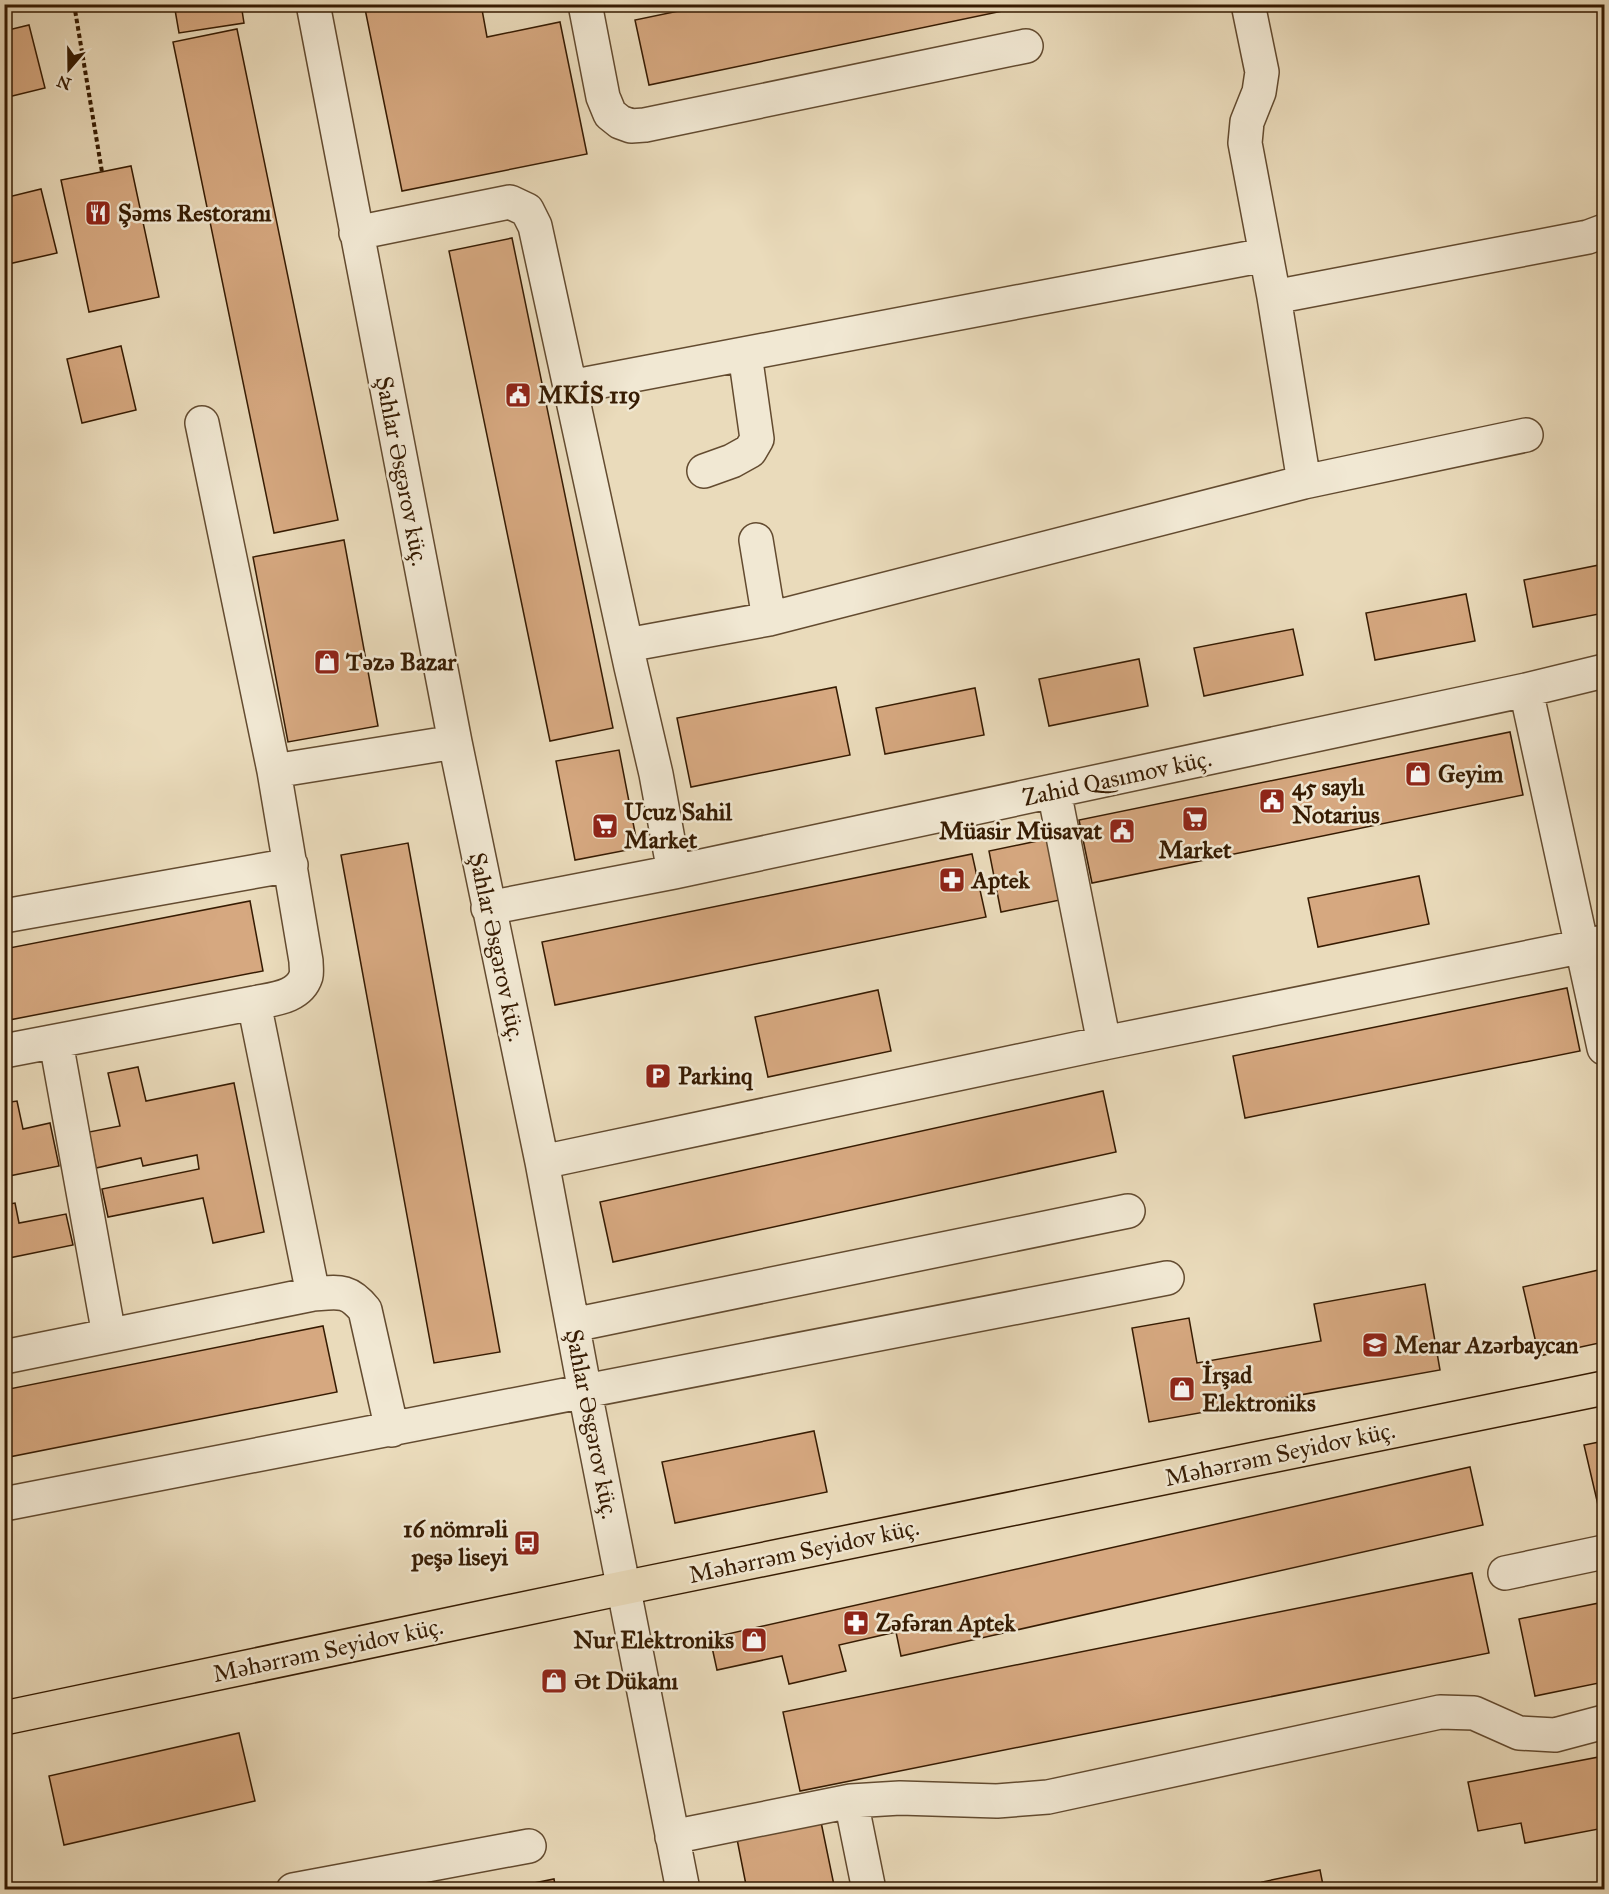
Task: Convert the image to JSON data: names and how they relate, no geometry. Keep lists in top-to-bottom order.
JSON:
{
  "streets": {
    "main road": ["Məhərrəm Seyidov küç."],
    "street": ["Şahlar Əsgərov küç.", "Zahid Qasımov küç."]
  },
  "crossings": [
    ["Şahlar Əsgərov küç.", "Zahid Qasımov küç."],
    ["Şahlar Əsgərov küç.", "Məhərrəm Seyidov küç."]
  ],
  "places": {
    "restaurant": ["Şəms Restoranı"],
    "public building": ["MKİS 119", "45 saylı Notarius", "Müasir Müsavat"],
    "shop": [
      "Təzə Bazar",
      "Geyim",
      "İrşad Elektroniks",
      "Nur Elektroniks",
      "Ət Dükanı"
    ],
    "supermarket": ["Market", "Ucuz Sahil Market"],
    "pharmacy": ["Aptek", "Zəfəran Aptek"],
    "parking": ["Parkinq"],
    "school or university": ["Menar Azərbaycan"],
    "bus stop": ["16 nömrəli peşə liseyi"]
  },
  "north": "bottom"
}
